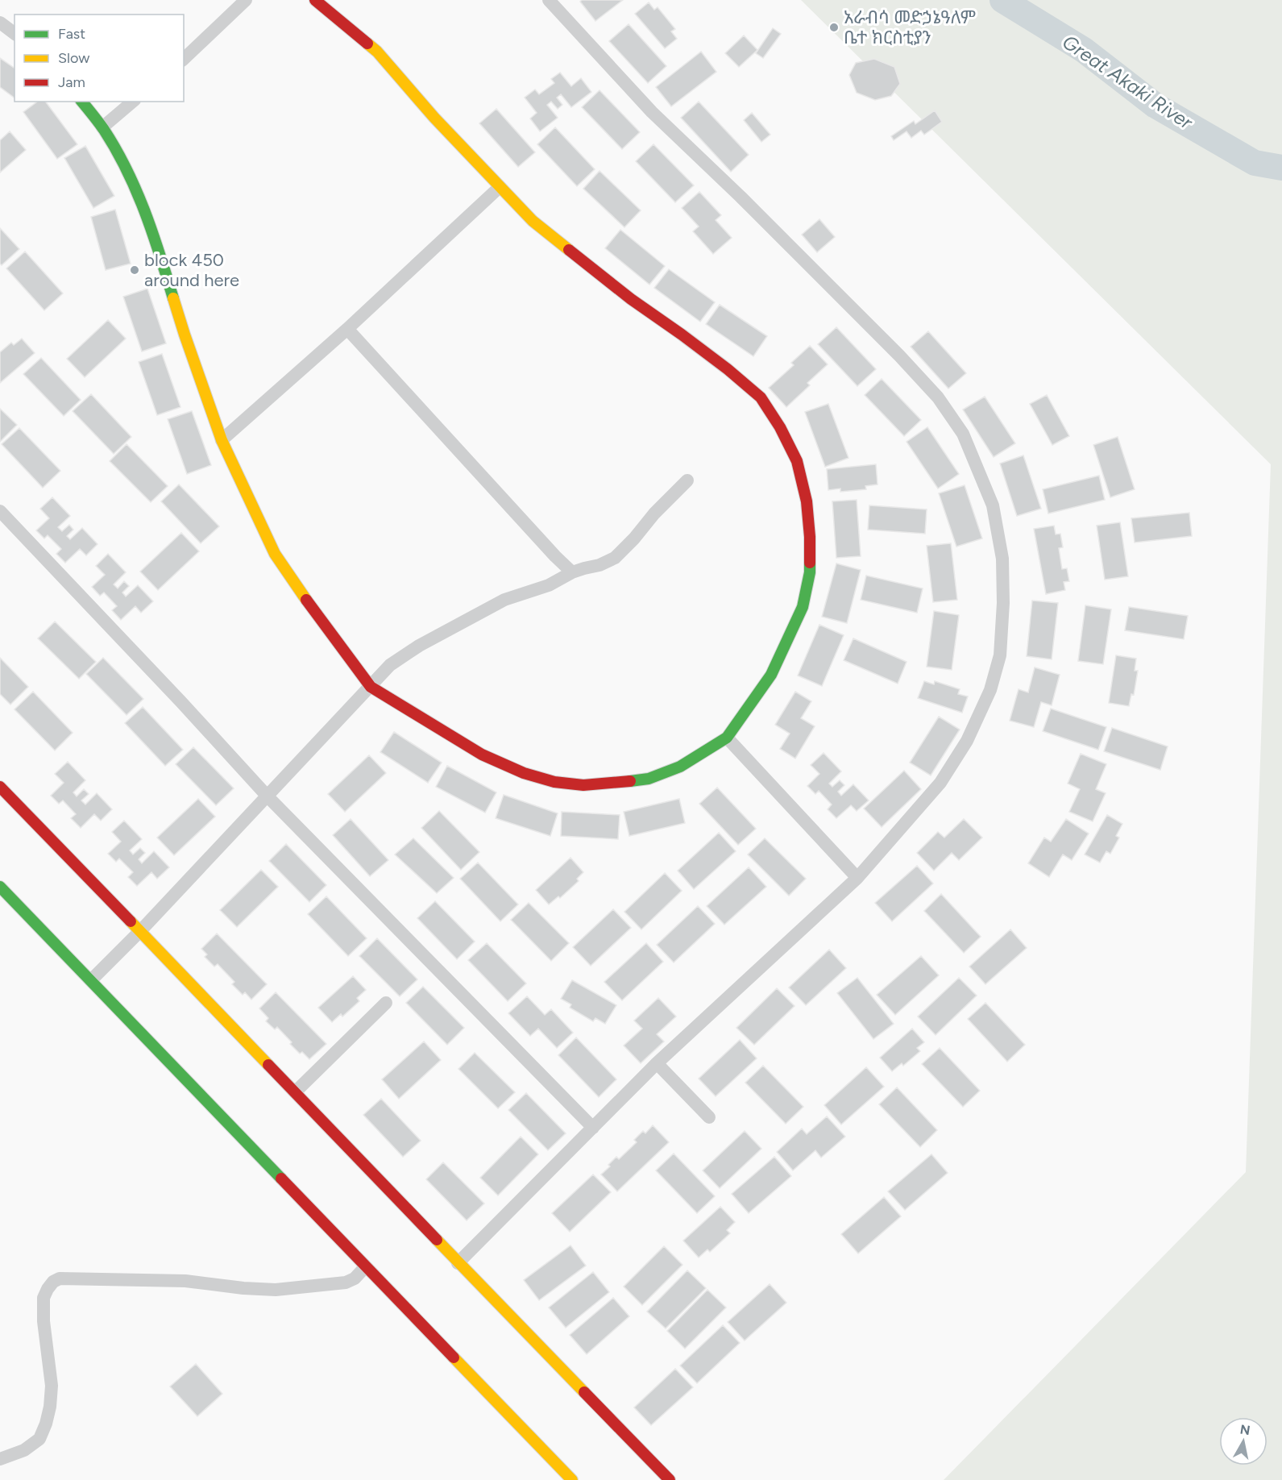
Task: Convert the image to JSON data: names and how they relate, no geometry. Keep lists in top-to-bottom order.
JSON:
{
  "water": ["Great Akaki River"],
  "places": ["አራብሳ መድኃኔዓለም ቤተ ክርስቲያን", "block 450 around here"],
  "legend": ["Fast", "Slow", "Jam"],
  "north": "top"
}
